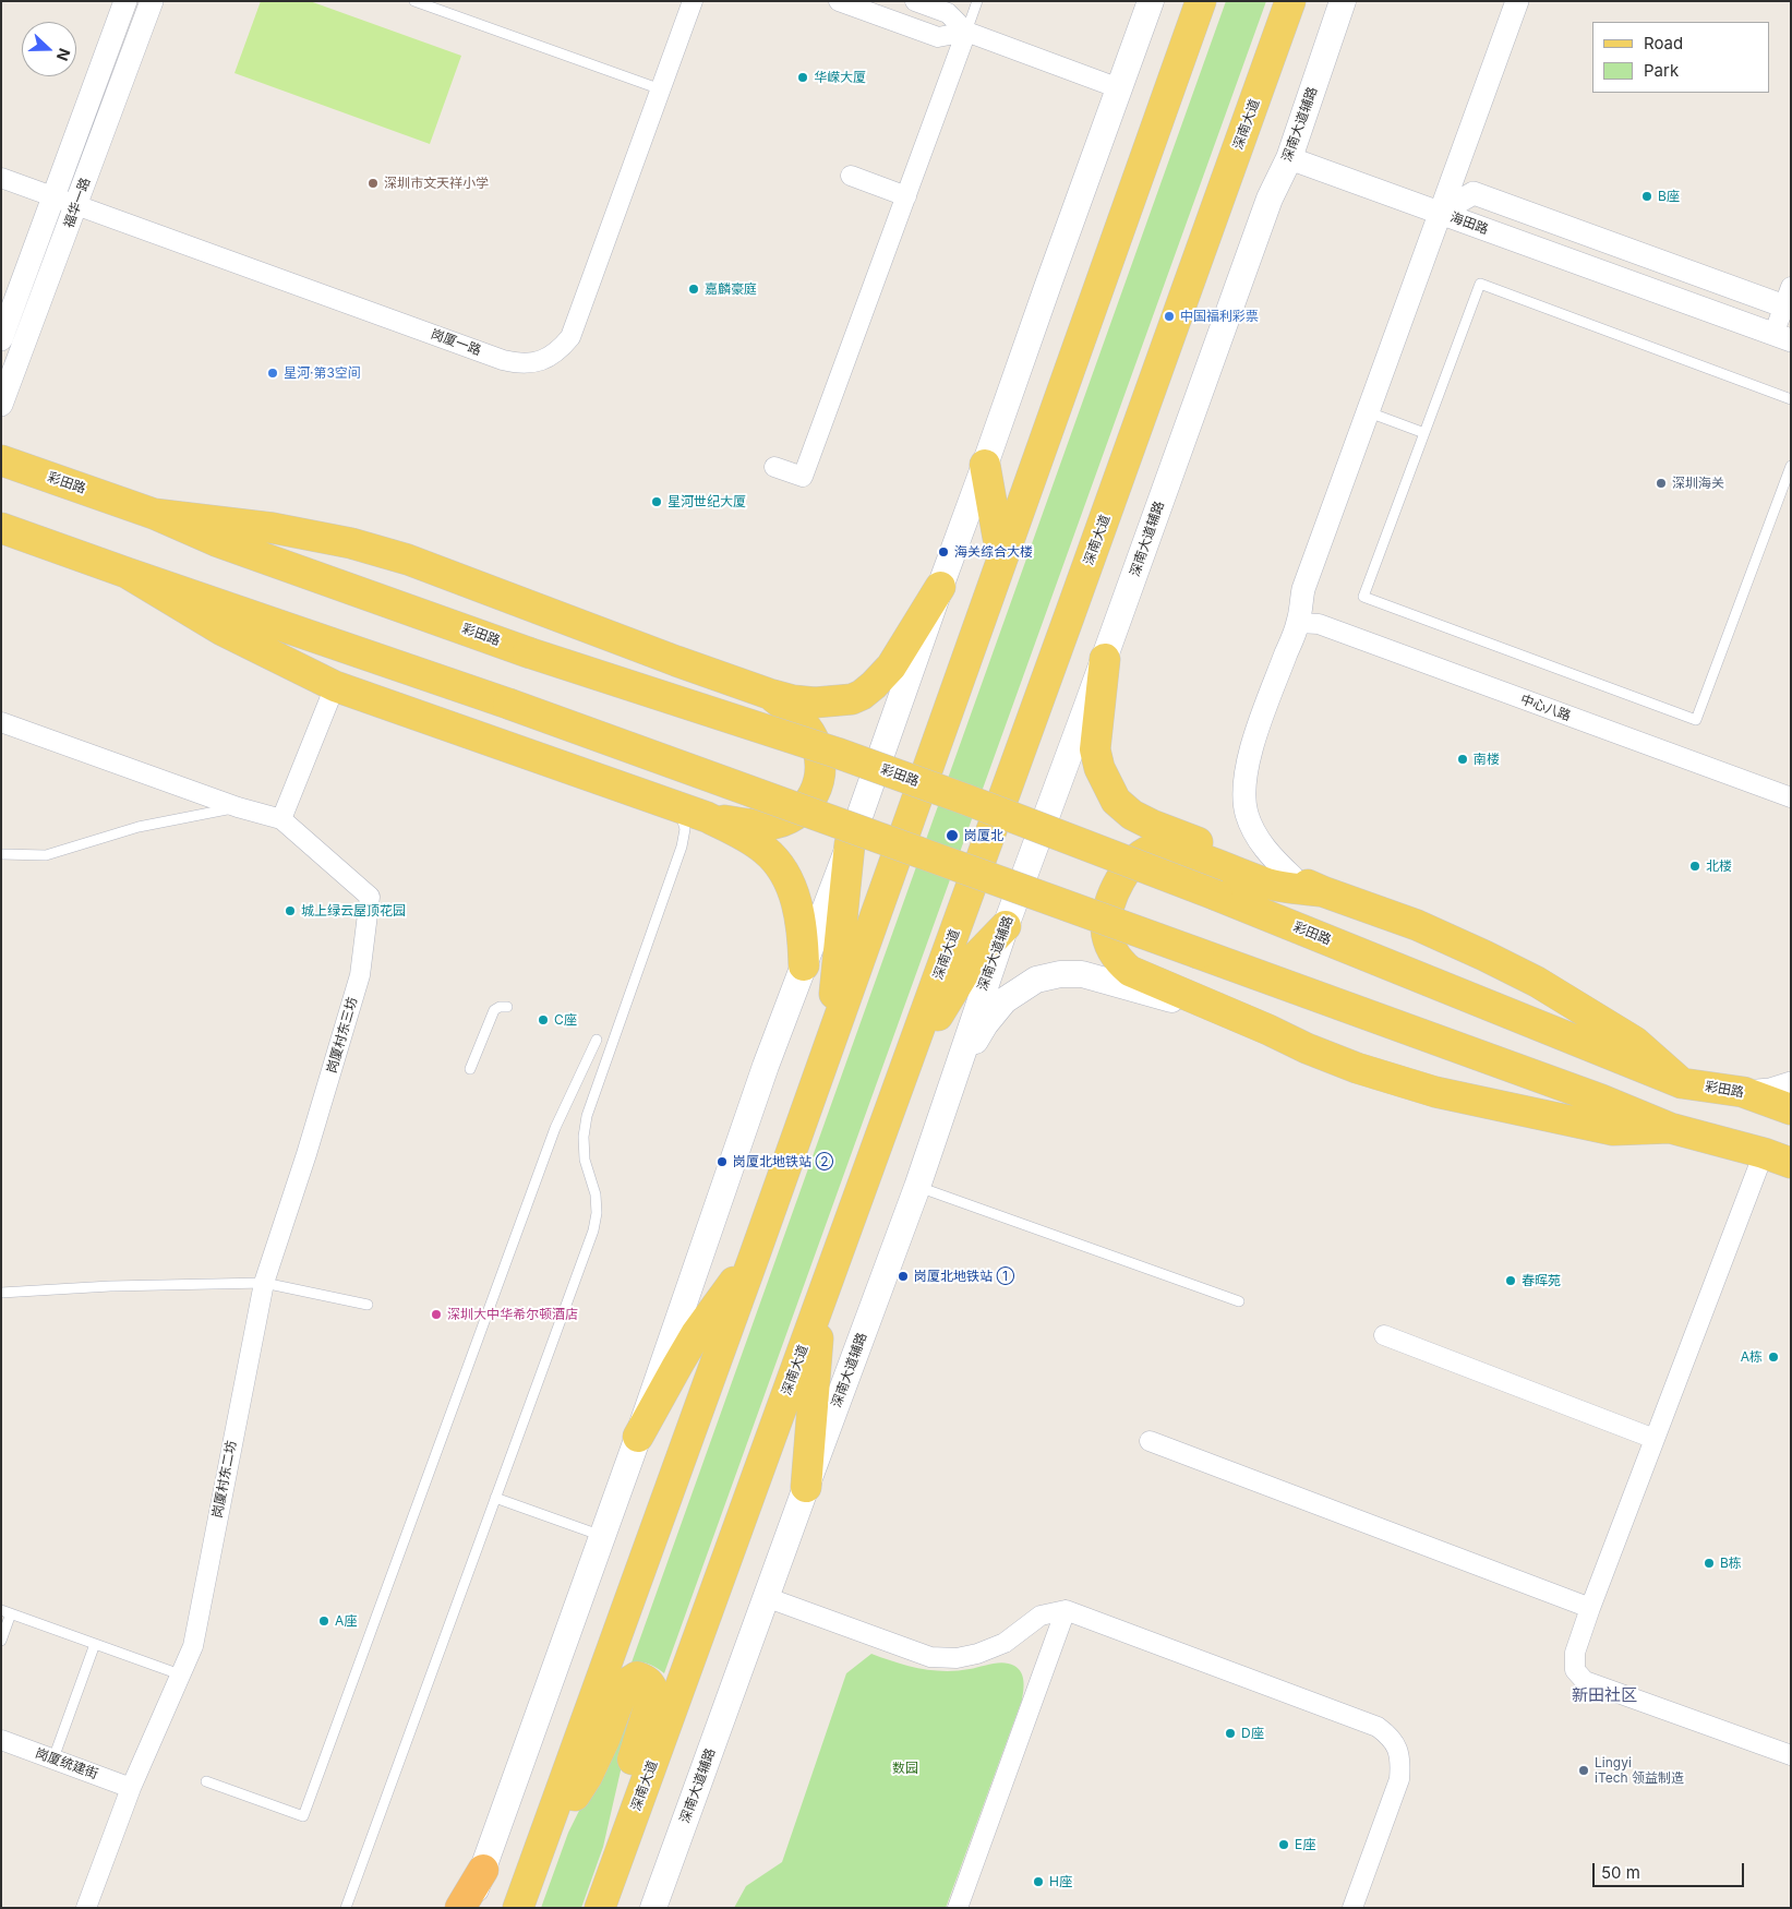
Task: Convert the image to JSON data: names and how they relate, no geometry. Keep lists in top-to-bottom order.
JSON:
{
  "streets": {
    "main road": ["深南大道", "深南大道辅路", "彩田路"],
    "street": [
      "福华一路",
      "海田路",
      "岗厦一路",
      "中心八路",
      "岗厦村东三坊",
      "岗厦村东二坊",
      "岗厦统建街"
    ]
  },
  "crossings": [
    ["福华一路", "岗厦一路"],
    ["岗厦村东三坊", "岗厦村东二坊"],
    ["岗厦村东二坊", "岗厦统建街"]
  ],
  "districts": ["新田社区"],
  "parks": ["数园"],
  "places": [
    "华嵘大厦",
    "深圳市文天祥小学",
    "B座",
    "嘉麟豪庭",
    "中国福利彩票",
    "星河·第3空间",
    "深圳海关",
    "星河世纪大厦",
    "海关综合大楼",
    "南楼",
    "岗厦北",
    "北楼",
    "城上绿云屋顶花园",
    "C座",
    "岗厦北地铁站 ②",
    "岗厦北地铁站 ①",
    "春晖苑",
    "深圳大中华希尔顿酒店",
    "A栋",
    "B栋",
    "A座",
    "D座",
    "Lingyi iTech 领益制造",
    "E座",
    "H座"
  ],
  "legend": ["Road", "Park"],
  "scale_bar": "50 m",
  "north": "right"
}
